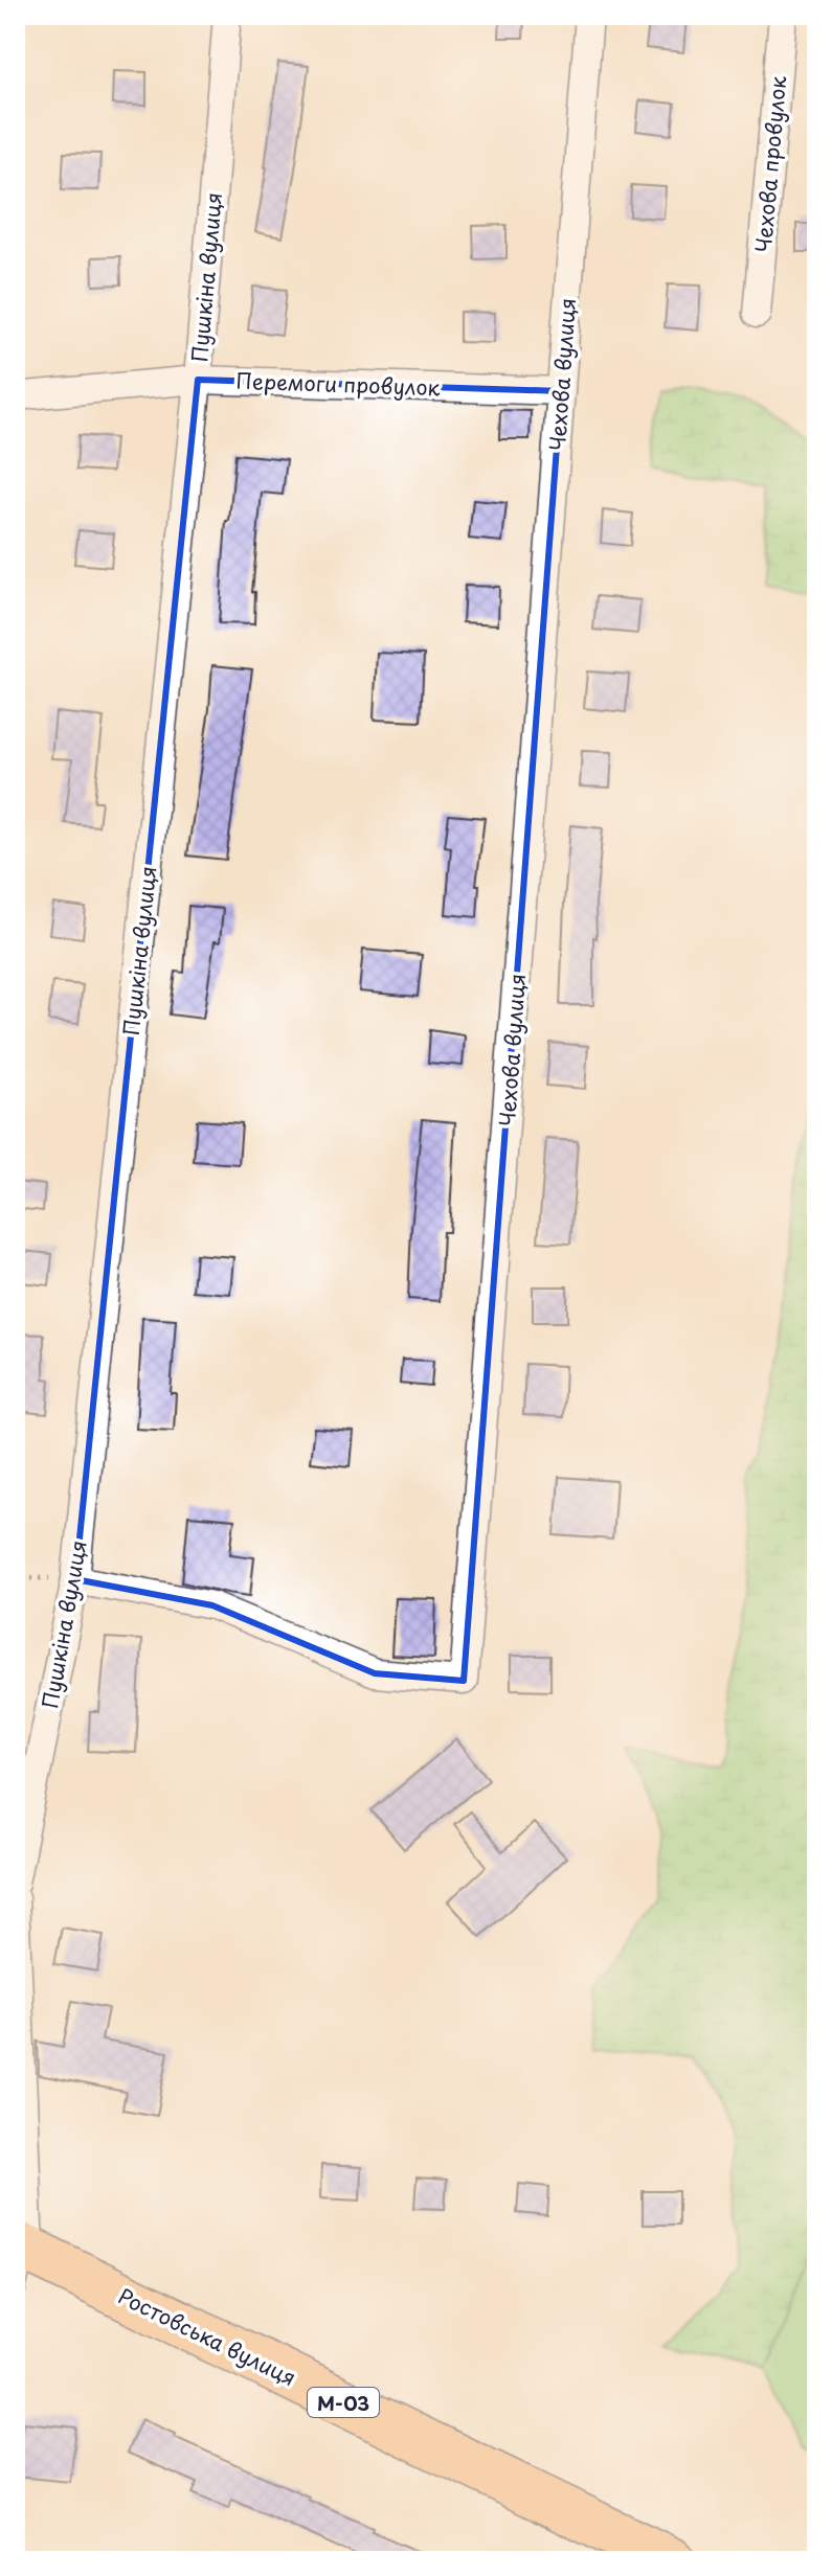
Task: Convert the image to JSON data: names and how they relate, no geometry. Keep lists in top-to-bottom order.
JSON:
{
  "streets": {
    "highway": ["Ростовська вулиця", "М-03"],
    "street": [
      "Чехова провулок",
      "Пушкіна вулиця",
      "Чехова вулиця",
      "Перемоги провулок"
    ]
  },
  "crossings": [
    ["Пушкіна вулиця", "Чехова вулиця"],
    ["Пушкіна вулиця", "Перемоги провулок"],
    ["Чехова вулиця", "Перемоги провулок"]
  ]
}
